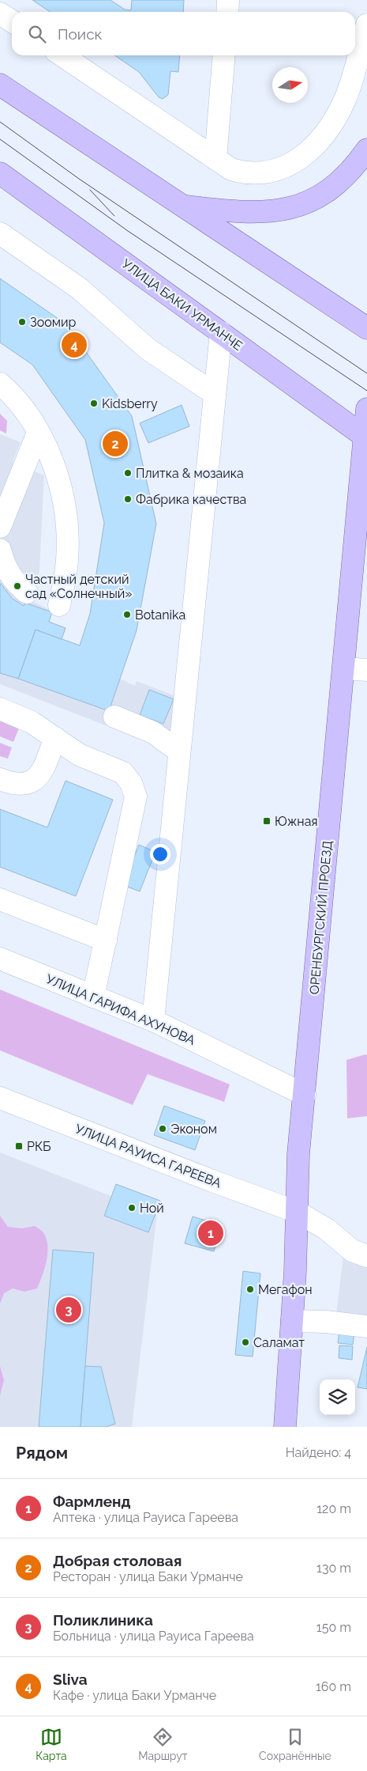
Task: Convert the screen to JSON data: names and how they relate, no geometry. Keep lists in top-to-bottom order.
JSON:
{
  "streets": {
    "main road": ["УЛИЦА БАКИ УРМАНЧЕ", "ОРЕНБУРГСКИЙ ПРОЕЗД"],
    "street": ["УЛИЦА ГАРИФА АХУНОВА", "УЛИЦА РАУИСА ГАРЕЕВА"]
  },
  "crossings": [
    ["УЛИЦА БАКИ УРМАНЧЕ", "ОРЕНБУРГСКИЙ ПРОЕЗД"],
    ["ОРЕНБУРГСКИЙ ПРОЕЗД", "УЛИЦА ГАРИФА АХУНОВА"],
    ["ОРЕНБУРГСКИЙ ПРОЕЗД", "УЛИЦА РАУИСА ГАРЕЕВА"]
  ],
  "places": {
    "other": [
      "Зоомир",
      "Kidsberry",
      "Плитка & мозаика",
      "Фабрика качества",
      "Частный детский сад «Солнечный»",
      "Botanika",
      "Эконом",
      "Ной",
      "Мегафон",
      "Саламат"
    ],
    "transit": ["Южная", "РКБ"]
  },
  "north": "right",
  "page": {
    "search": "Поиск",
    "pins": [
      "4",
      "2",
      "1",
      "3"
    ],
    "heading": ["Рядом", "Найдено: 4"],
    "list": [
      {
        "mark": "1",
        "name": "Фармленд",
        "note": "Аптека · улица Рауиса Гареева",
        "value": "120 m"
      },
      {
        "mark": "2",
        "name": "Добрая столовая",
        "note": "Ресторан · улица Баки Урманче",
        "value": "130 m"
      },
      {
        "mark": "3",
        "name": "Поликлиника",
        "note": "Больница · улица Рауиса Гареева",
        "value": "150 m"
      },
      {
        "mark": "4",
        "name": "Sliva",
        "note": "Кафе · улица Баки Урманче",
        "value": "160 m"
      }
    ],
    "nav": ["Карта", "Маршрут", "Сохранённые"]
  }
}
